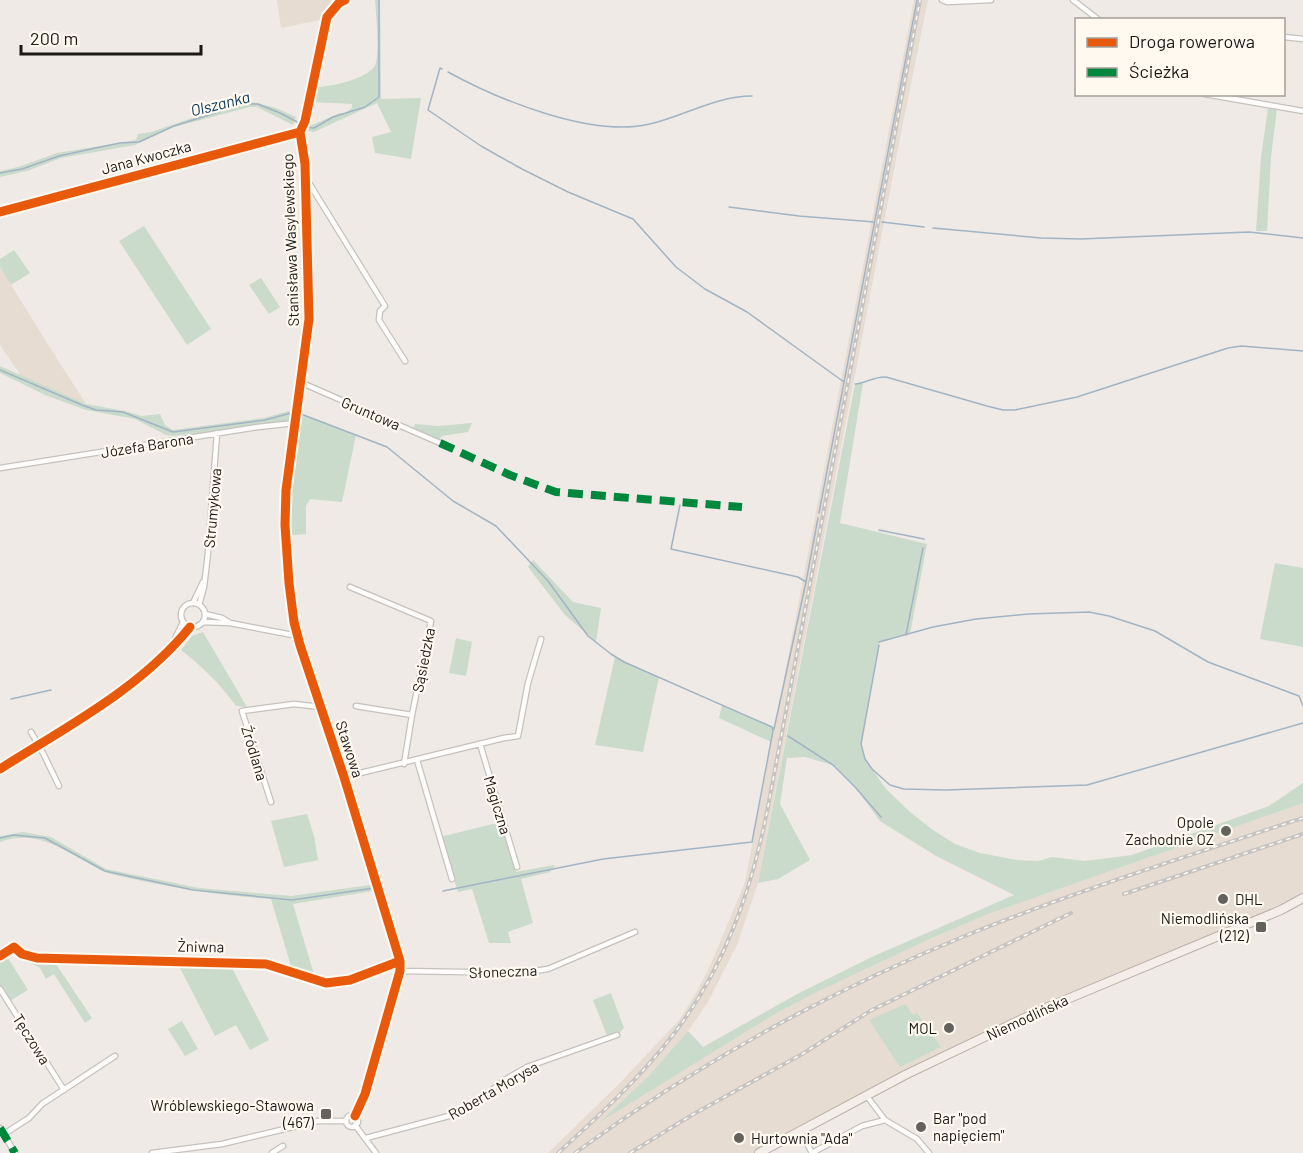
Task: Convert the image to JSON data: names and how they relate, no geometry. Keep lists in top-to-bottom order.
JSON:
{
  "streets": {
    "main road": ["Niemodlińska"],
    "street": [
      "Jana Kwoczka",
      "Stanisława Wasylewskiego",
      "Gruntowa",
      "Józefa Barona",
      "Strumykowa",
      "Sąsiedzka",
      "Stawowa",
      "Źródlana",
      "Magiczna",
      "Żniwna",
      "Słoneczna",
      "Tęczowa",
      "Roberta Morysa"
    ]
  },
  "crossings": [
    ["Jana Kwoczka", "Stanisława Wasylewskiego"],
    ["Stanisława Wasylewskiego", "Gruntowa"],
    ["Stanisława Wasylewskiego", "Stawowa"],
    ["Gruntowa", "Stawowa"],
    ["Józefa Barona", "Strumykowa"],
    ["Józefa Barona", "Stawowa"],
    ["Stawowa", "Źródlana"],
    ["Stawowa", "Żniwna"],
    ["Stawowa", "Słoneczna"]
  ],
  "water": ["Olszanka"],
  "places": {
    "other": [
      "Opole Zachodnie OZ",
      "DHL",
      "MOL",
      "Bar \"pod napięciem\"",
      "Hurtownia \"Ada\""
    ],
    "transit": ["Niemodlińska (212)", "Wróblewskiego-Stawowa (467)"]
  },
  "legend": ["Droga rowerowa", "Ścieżka"],
  "scale_bar": "200 m"
}
